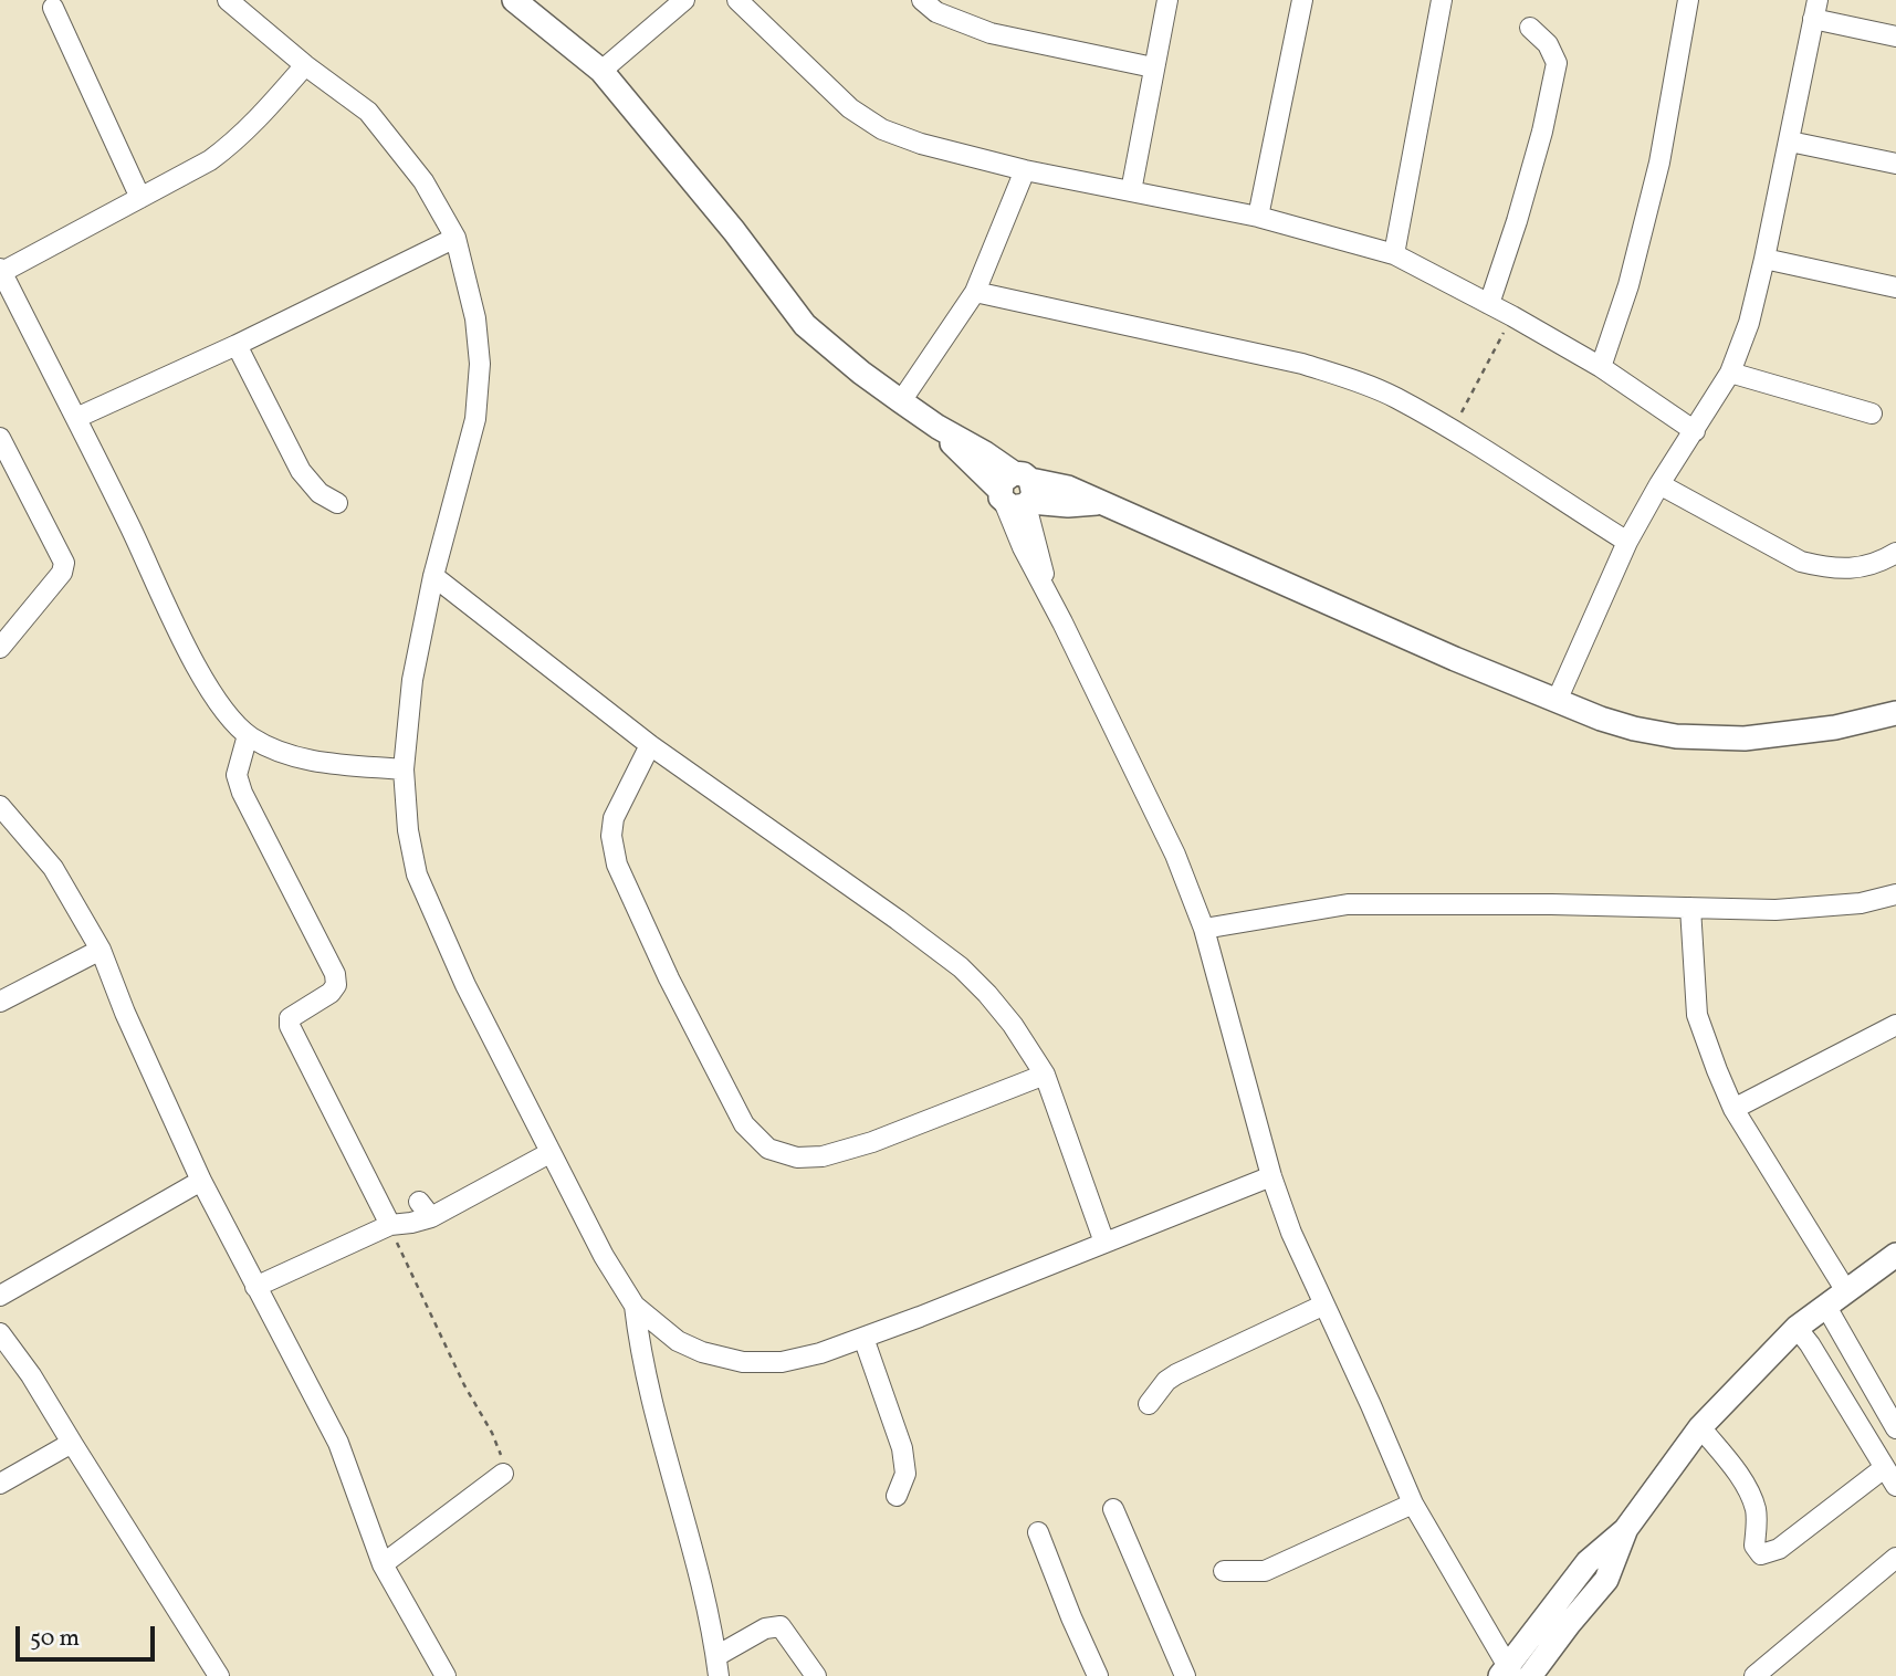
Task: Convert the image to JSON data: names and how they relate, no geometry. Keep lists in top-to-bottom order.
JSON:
{
  "scale_bar": "50 m"
}
